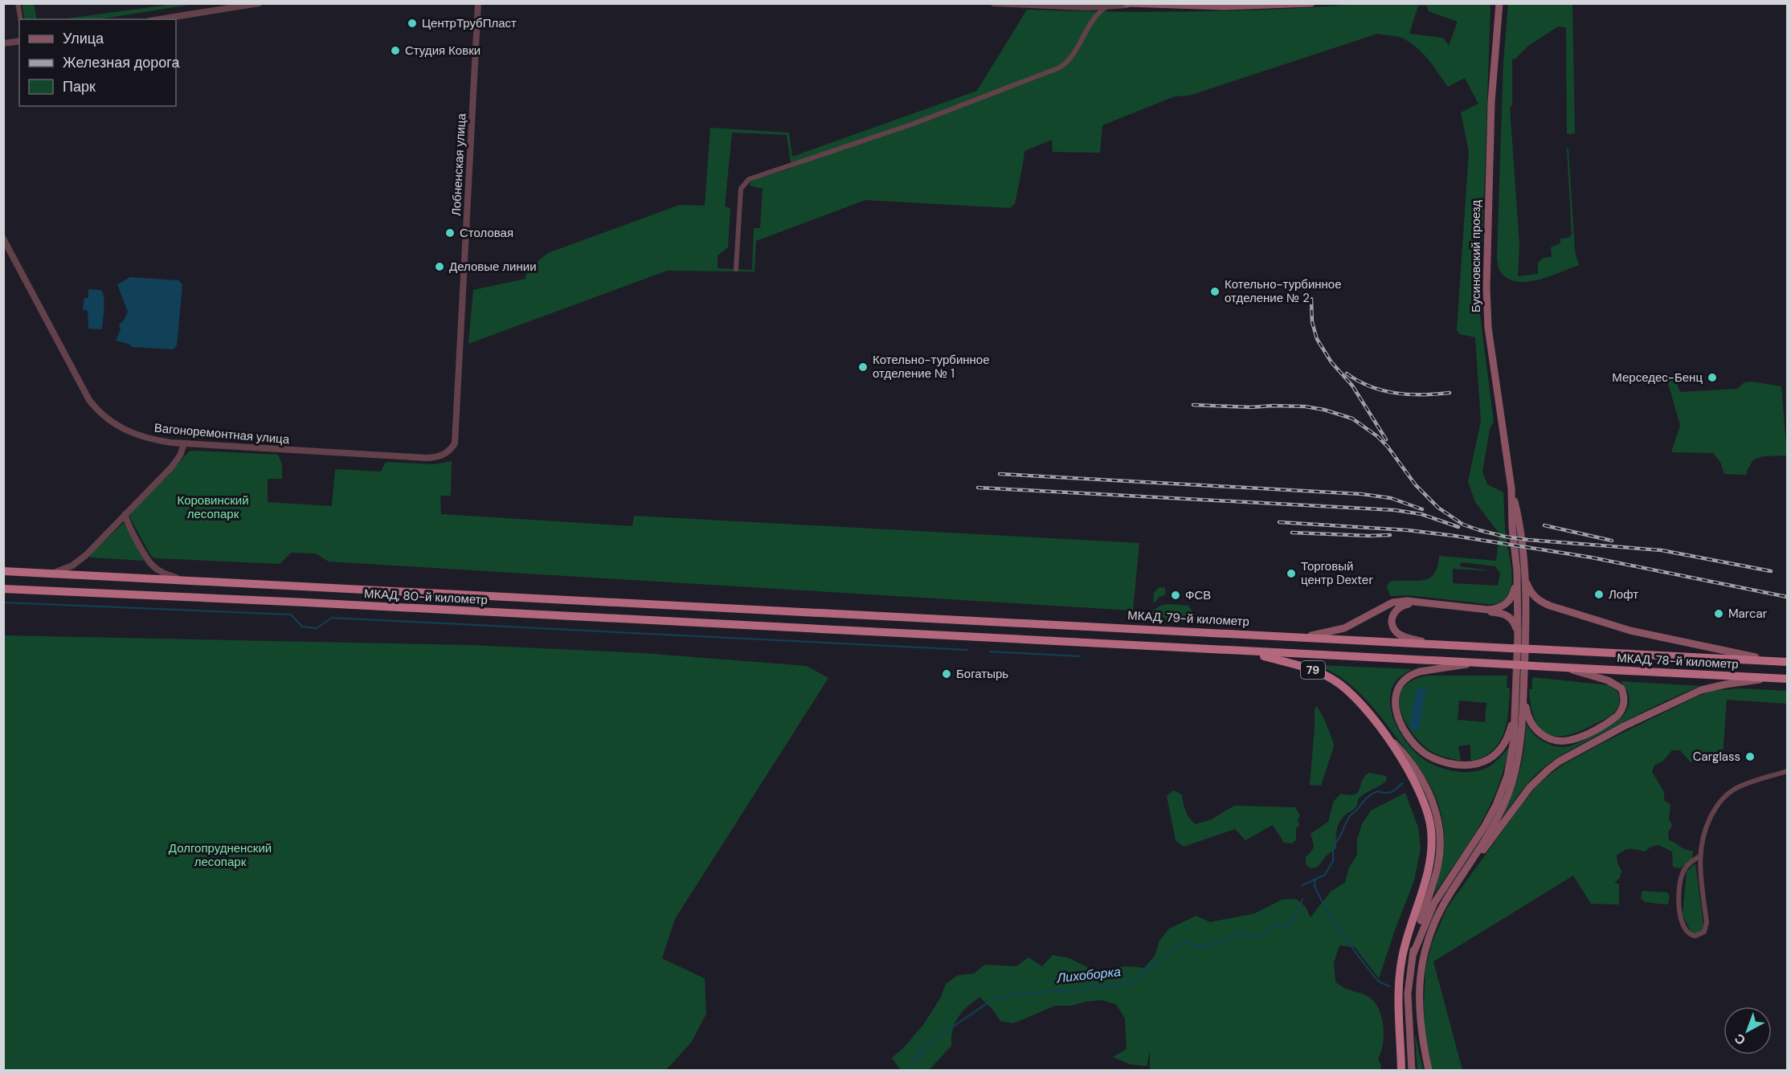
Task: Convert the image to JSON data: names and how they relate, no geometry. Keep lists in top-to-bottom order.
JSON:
{
  "streets": {
    "highway": [
      "МКАД, 80-й километр",
      "МКАД, 79-й километр",
      "МКАД, 78-й километр",
      "79"
    ],
    "main road": ["Бусиновский проезд"],
    "street": ["Лобненская улица", "Вагоноремонтная улица"]
  },
  "crossings": [
    ["Лобненская улица", "Вагоноремонтная улица"],
    ["МКАД, 80-й километр", "МКАД, 79-й километр"],
    ["МКАД, 80-й километр", "79"],
    ["МКАД, 79-й километр", "МКАД, 78-й километр"]
  ],
  "water": ["Лихоборка"],
  "parks": ["Коровинский лесопарк", "Долгопрудненский лесопарк"],
  "places": [
    "ЦентрТрубПласт",
    "Студия Ковки",
    "Столовая",
    "Деловые линии",
    "Котельно-турбинное отделение № 2",
    "Котельно-турбинное отделение № 1",
    "Мерседес-Бенц",
    "Торговый центр Dexter",
    "Лофт",
    "ФСВ",
    "Marcar",
    "Богатырь",
    "Carglass"
  ],
  "legend": ["Улица", "Железная дорога", "Парк"],
  "north": "bottom left"
}
